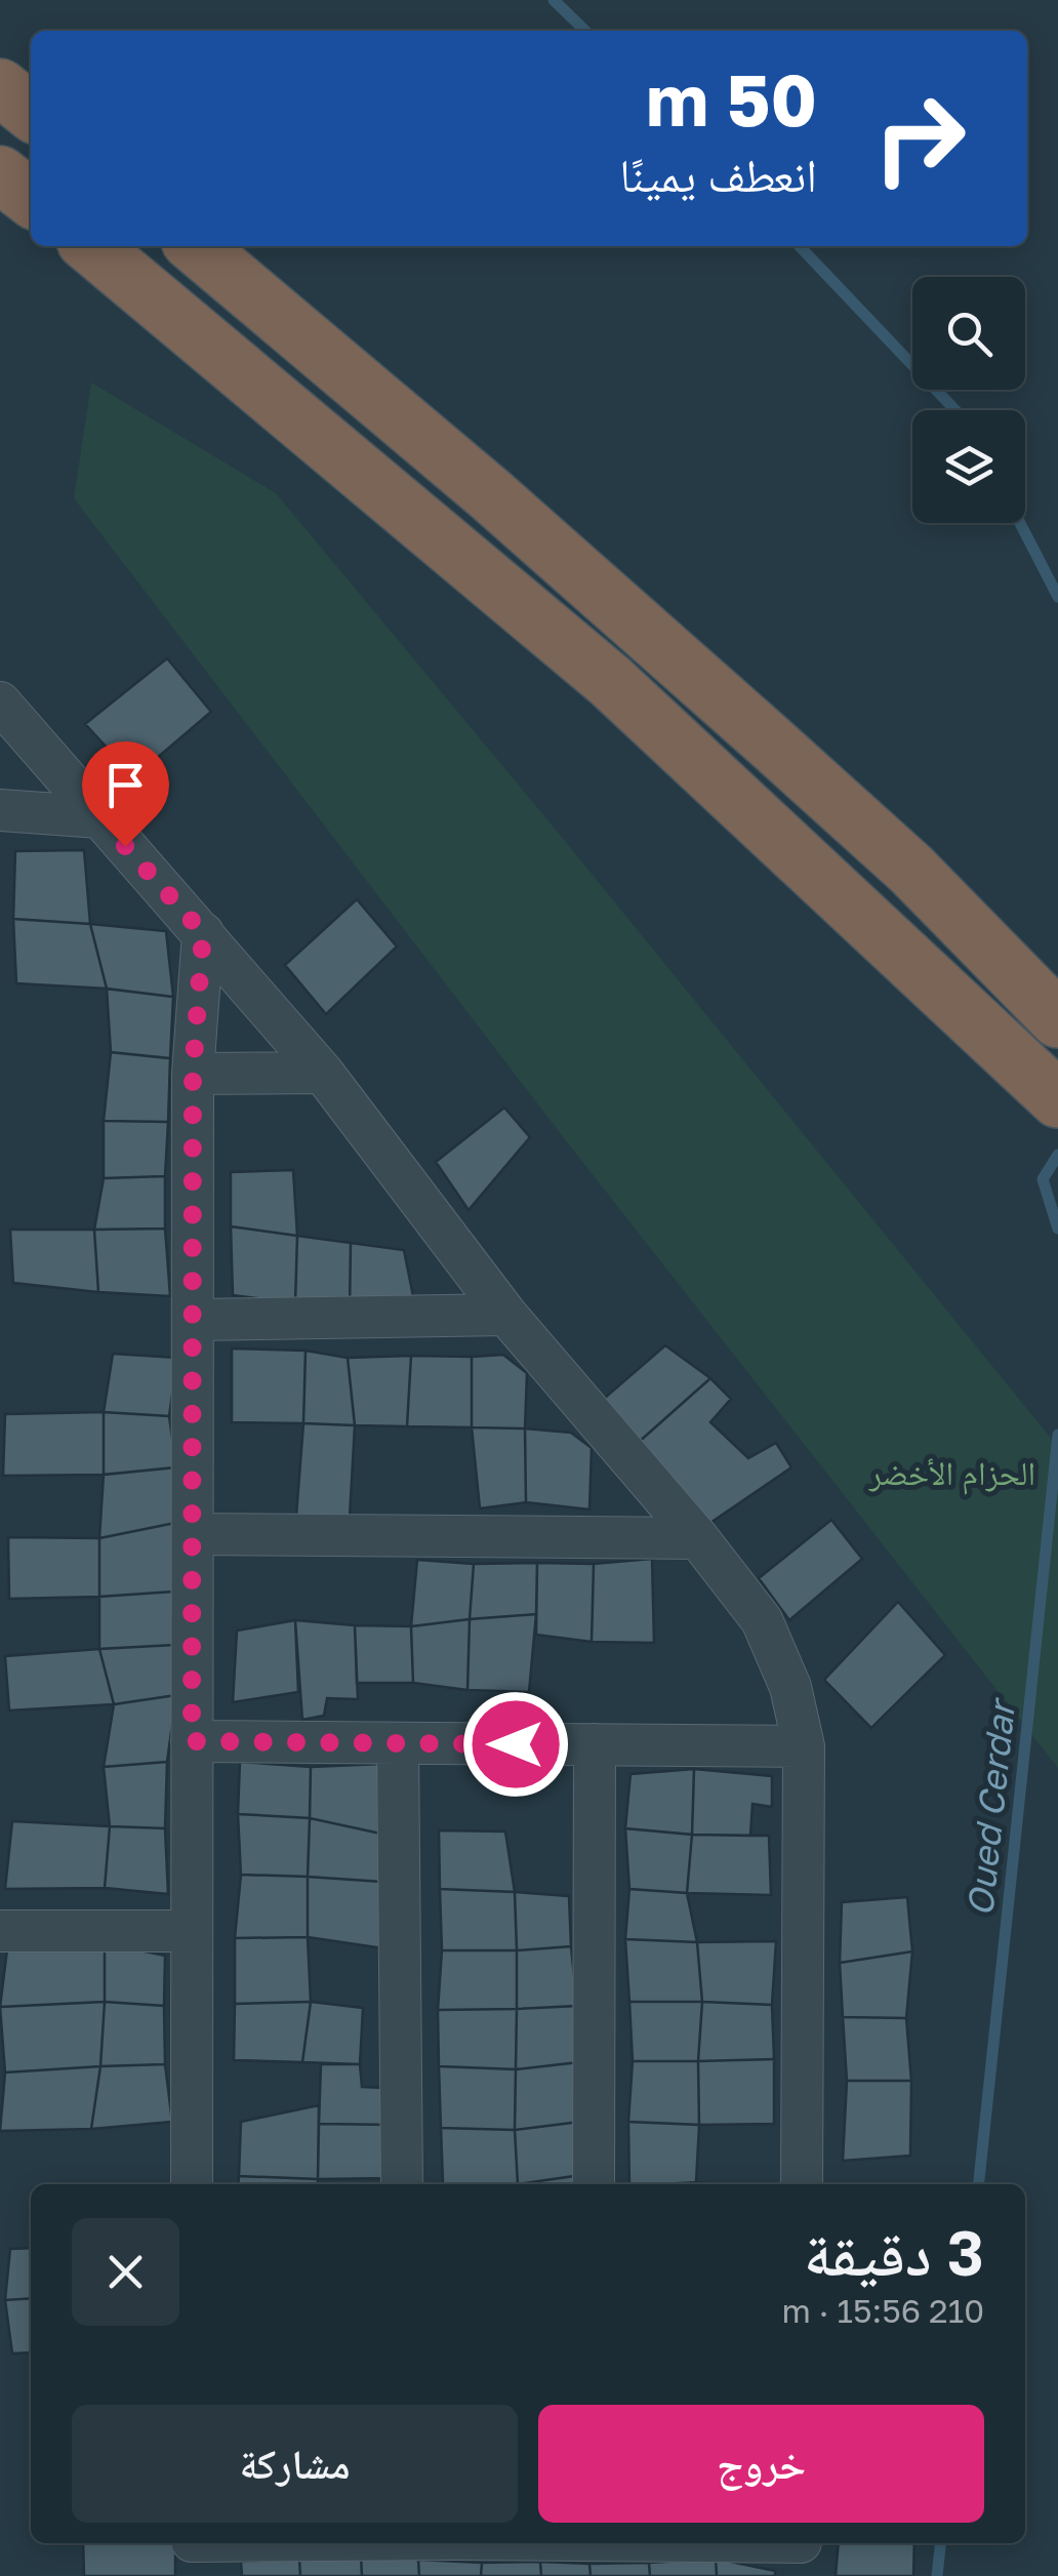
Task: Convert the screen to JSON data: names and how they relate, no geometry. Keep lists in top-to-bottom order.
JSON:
{
  "water": ["Oued Cerdar"],
  "parks": ["الحزام الأخضر"],
  "page": {
    "turn": ["50 m", "انعطف يمينًا"],
    "heading": ["3 دقيقة", "210 m · 15:56"],
    "buttons": ["خروج", "مشاركة"]
  }
}
